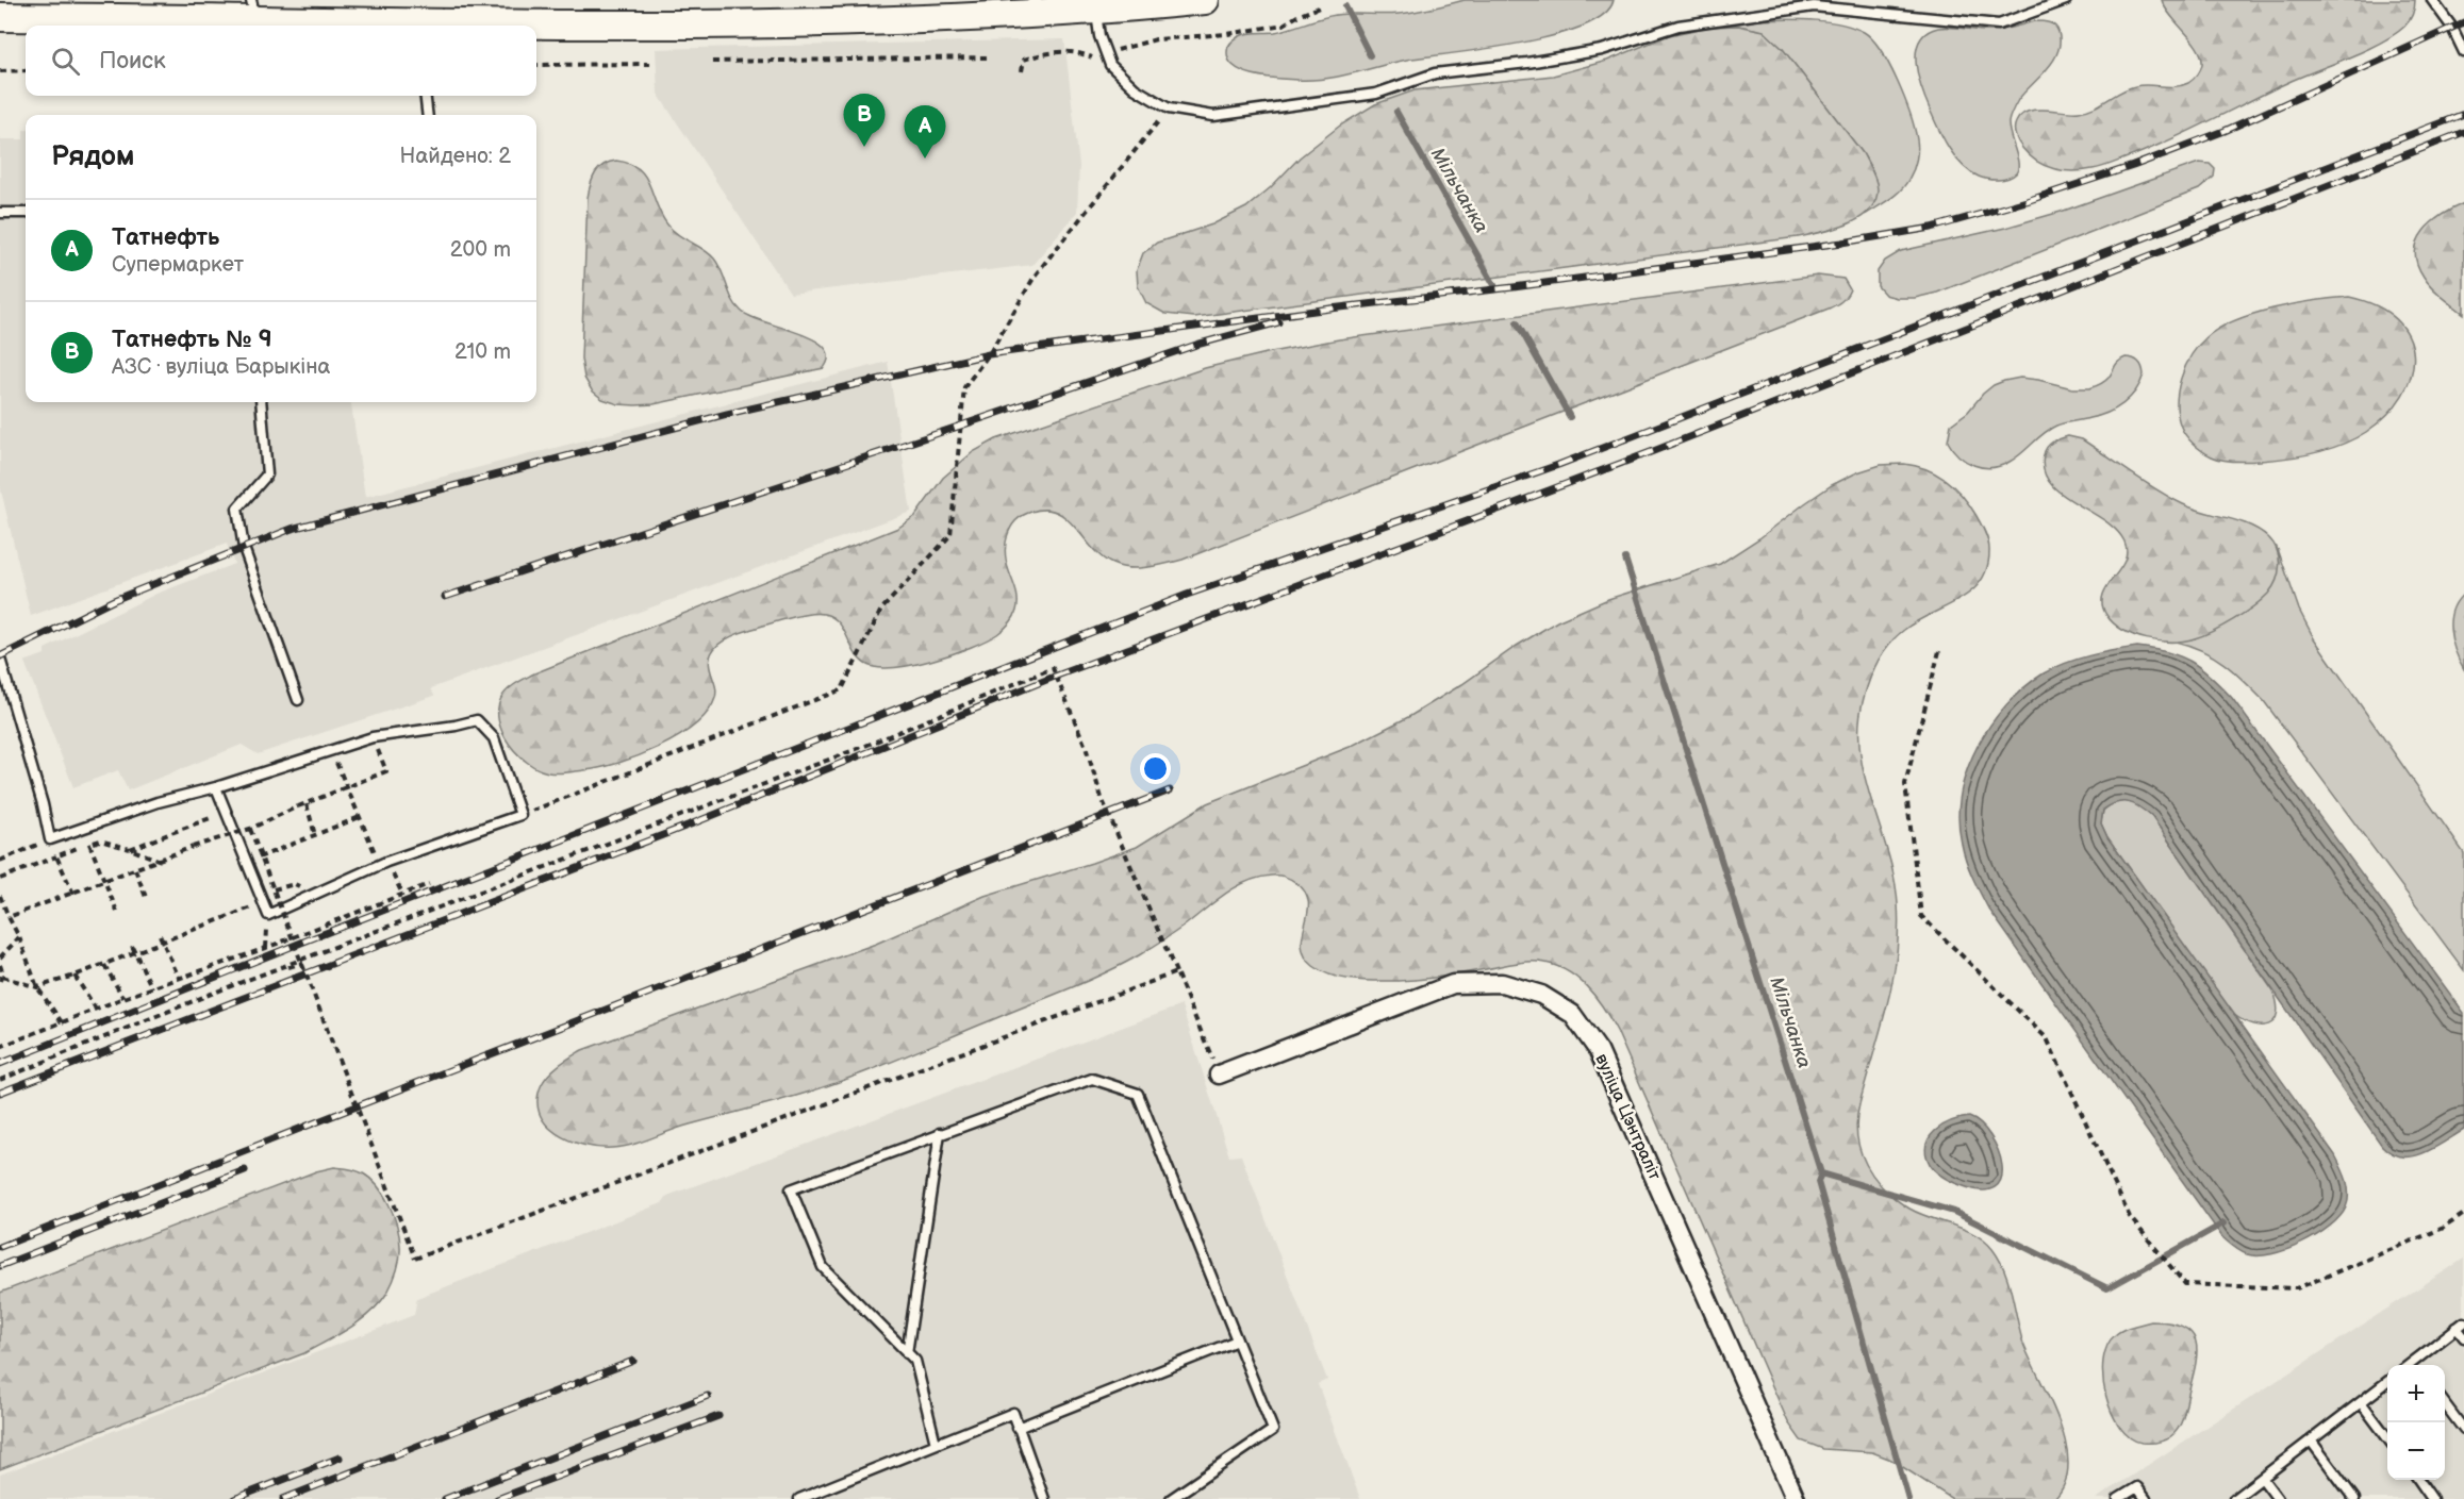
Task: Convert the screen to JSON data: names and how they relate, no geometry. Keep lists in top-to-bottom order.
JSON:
{
  "streets": {
    "street": ["вуліца Цэнтраліт"]
  },
  "water": ["Мільчанка"],
  "page": {
    "search": "Поиск",
    "pins": ["B", "A"],
    "heading": ["Рядом", "Найдено: 2"],
    "list": [
      {
        "mark": "A",
        "name": "Татнефть",
        "note": "Супермаркет",
        "value": "200 m"
      },
      {
        "mark": "B",
        "name": "Татнефть № 9",
        "note": "АЗС · вуліца Барыкіна",
        "value": "210 m"
      }
    ],
    "map_buttons": ["+", "−"]
  }
}
